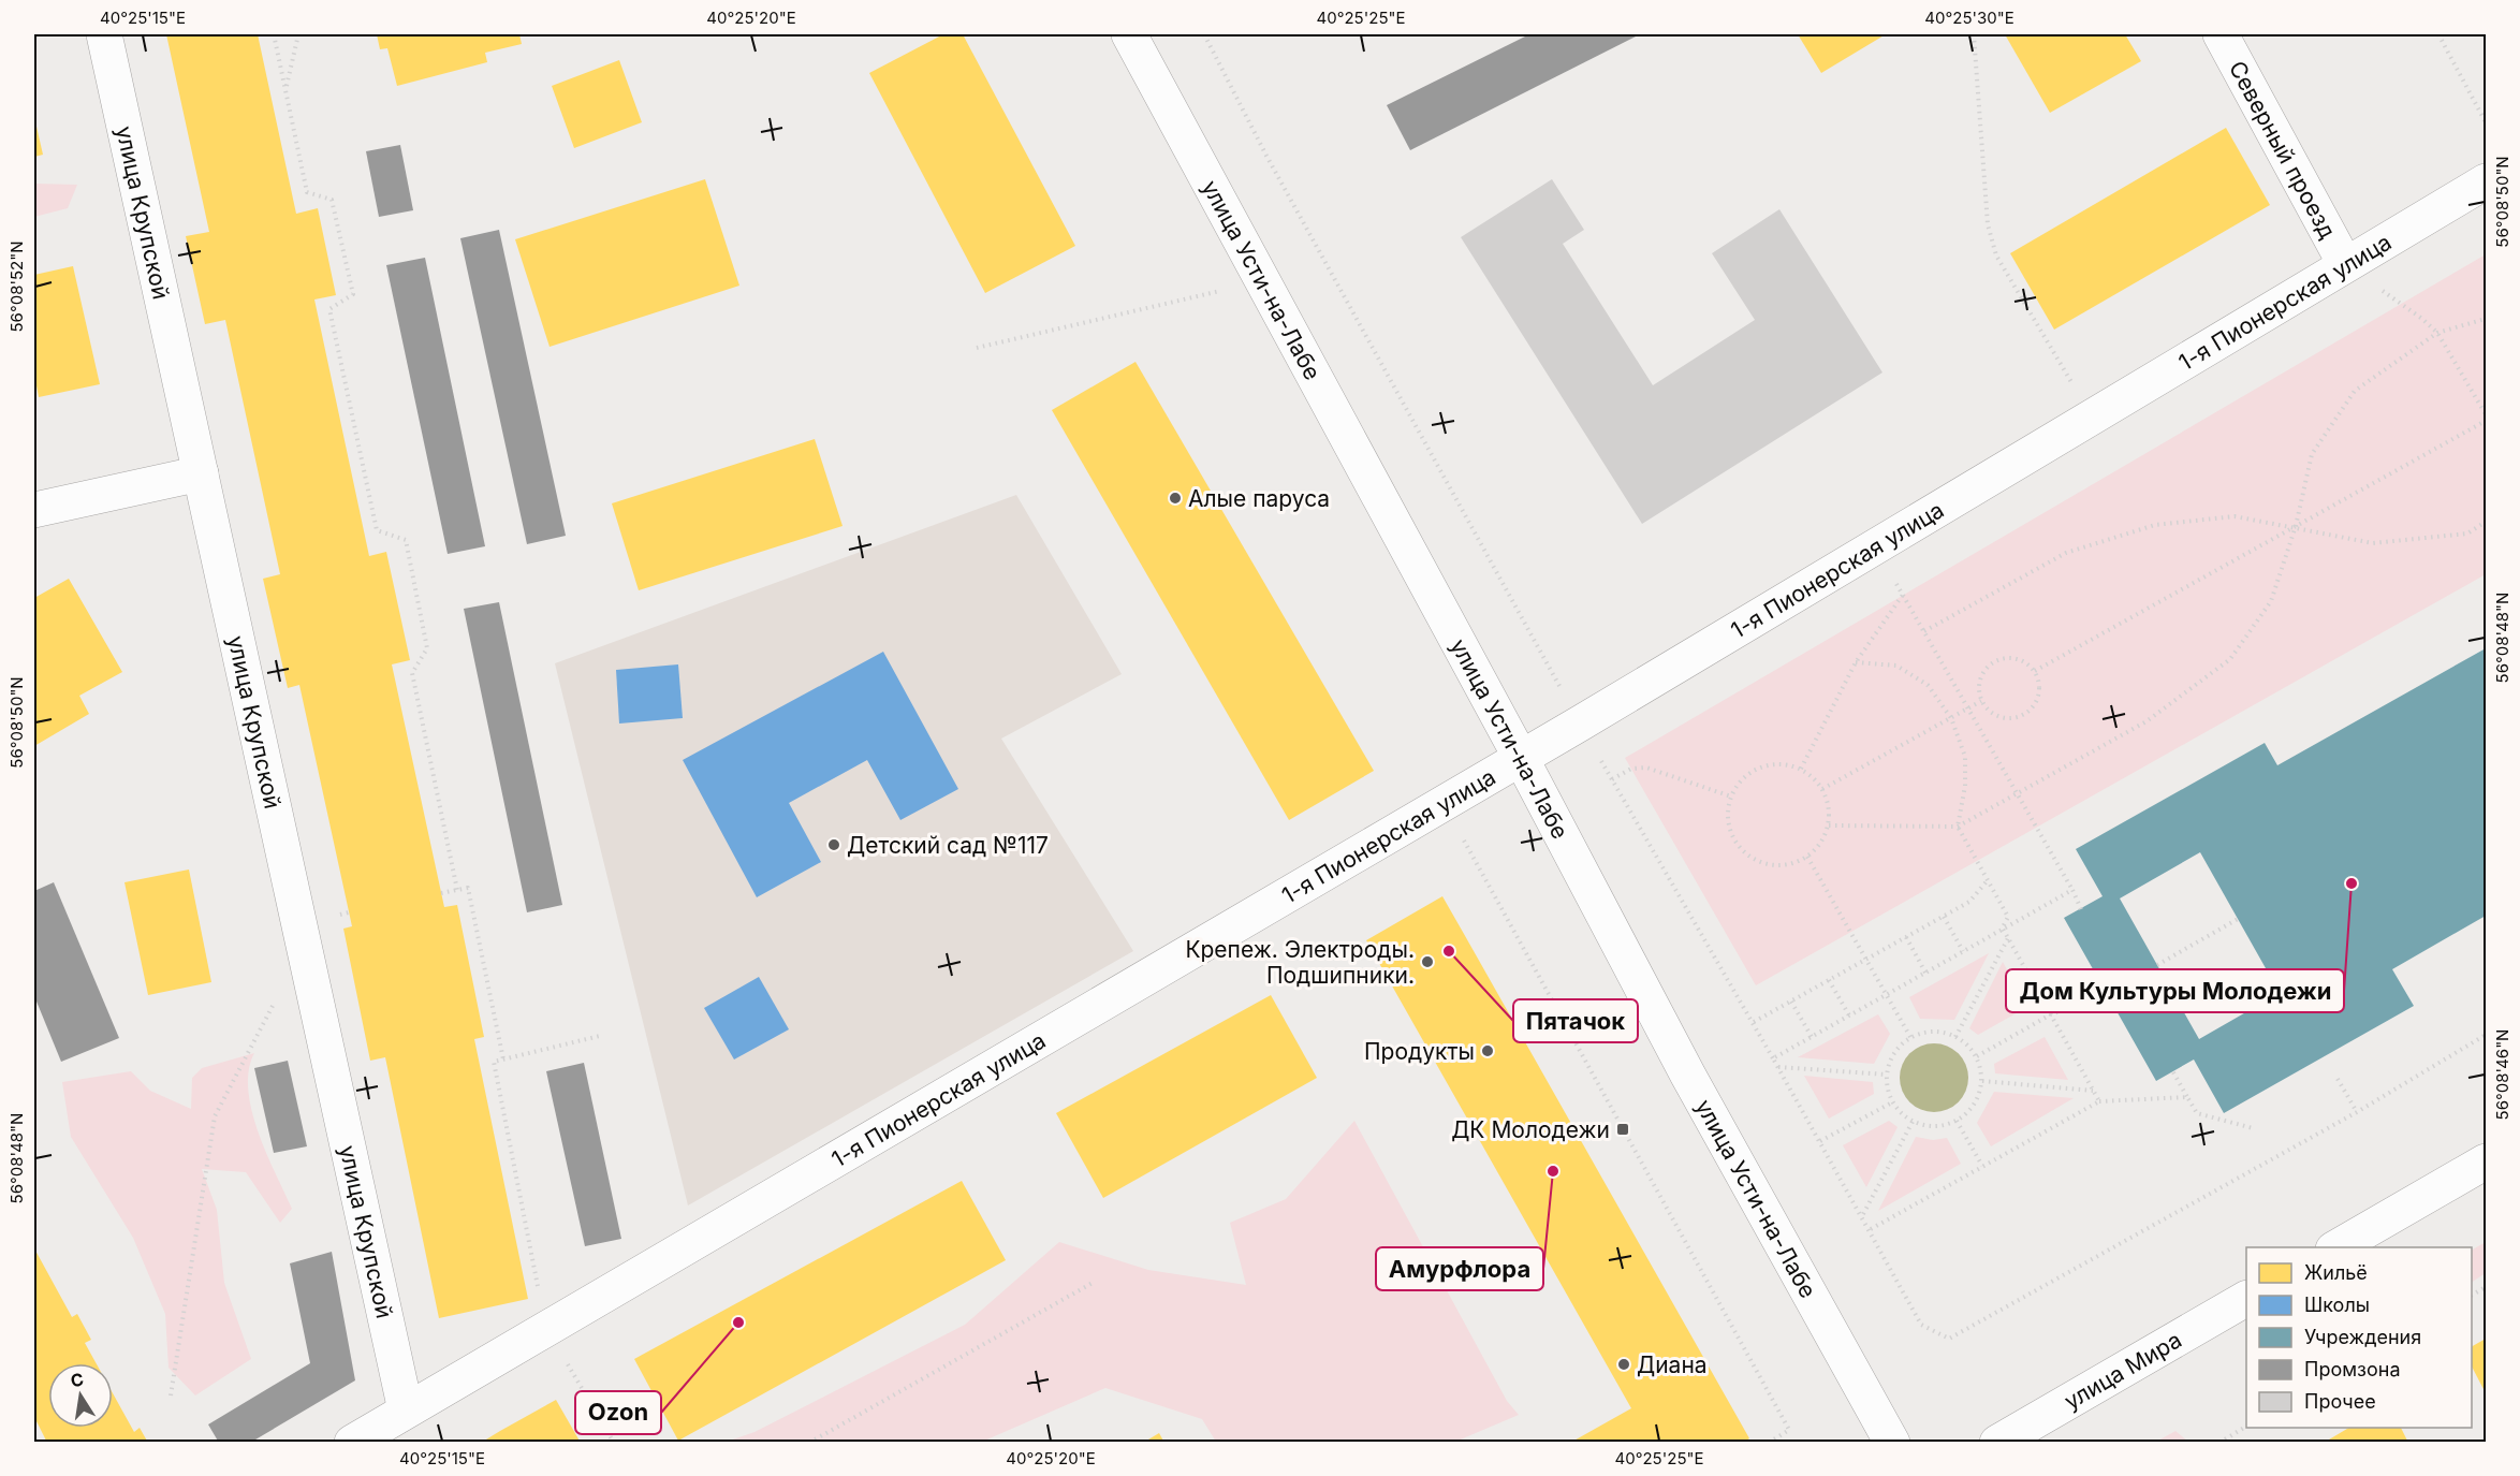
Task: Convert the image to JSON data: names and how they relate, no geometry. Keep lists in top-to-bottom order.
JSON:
{
  "streets": {
    "street": [
      "Северный проезд",
      "улица Крупской",
      "улица Усти-на-Лабе",
      "1-я Пионерская улица",
      "улица Мира"
    ]
  },
  "crossings": [
    ["Северный проезд", "1-я Пионерская улица"],
    ["улица Крупской", "1-я Пионерская улица"],
    ["улица Усти-на-Лабе", "1-я Пионерская улица"]
  ],
  "places": {
    "other": [
      "Алые паруса",
      "Детский сад №117",
      "Дом Культуры Молодежи",
      "Пятачок",
      "Крепеж. Электроды. Подшипники.",
      "Продукты",
      "Амурфлора",
      "Ozon",
      "Диана"
    ],
    "transit": ["ДК Молодежи"]
  },
  "legend": [
    "Жильё",
    "Школы",
    "Учреждения",
    "Промзона",
    "Прочее"
  ],
  "north": "top",
  "coordinates": [
    "40°25'15\"E",
    "40°25'20\"E",
    "40°25'25\"E",
    "40°25'30\"E",
    "56°08'50\"N",
    "56°08'52\"N",
    "56°08'48\"N",
    "56°08'46\"N"
  ]
}
